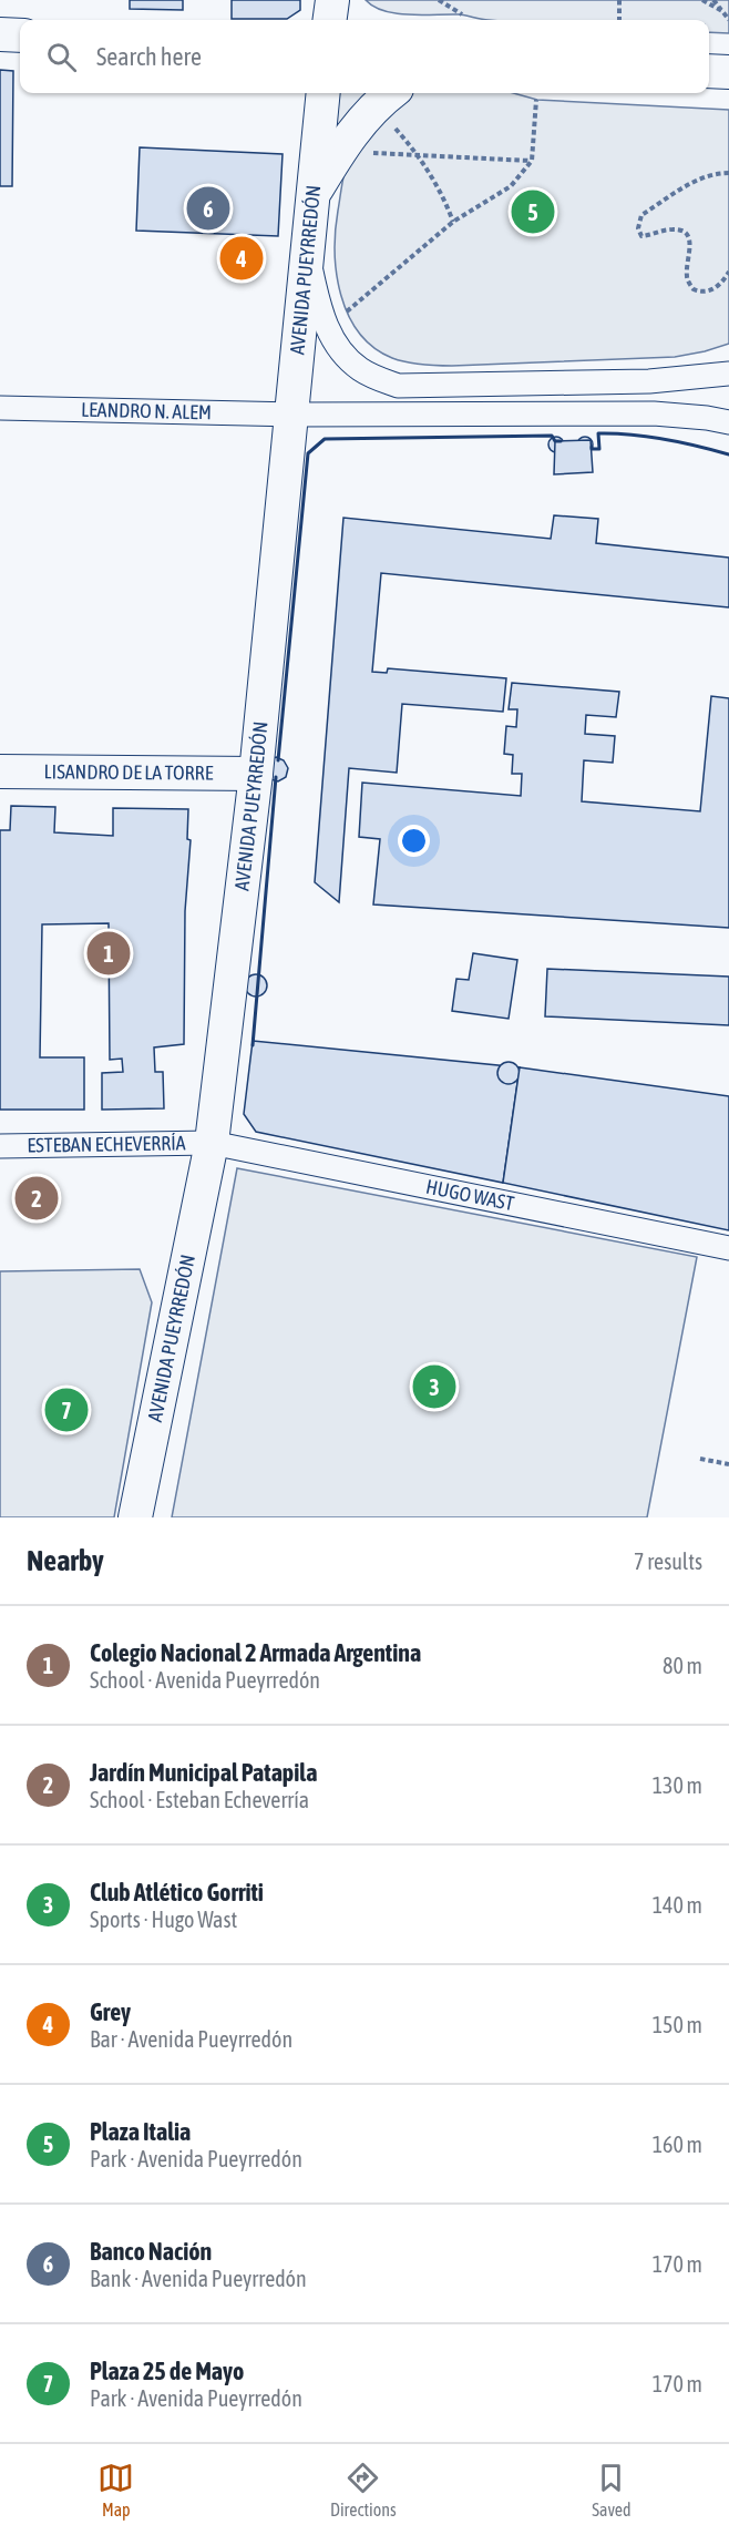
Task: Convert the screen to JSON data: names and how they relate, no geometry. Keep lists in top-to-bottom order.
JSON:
{
  "streets": {
    "main road": ["AVENIDA PUEYRREDÓN", "LISANDRO DE LA TORRE"],
    "street": ["LEANDRO N. ALEM", "ESTEBAN ECHEVERRÍA", "HUGO WAST"]
  },
  "crossings": [
    ["AVENIDA PUEYRREDÓN", "LEANDRO N. ALEM"],
    ["AVENIDA PUEYRREDÓN", "LISANDRO DE LA TORRE"],
    ["AVENIDA PUEYRREDÓN", "ESTEBAN ECHEVERRÍA"],
    ["AVENIDA PUEYRREDÓN", "HUGO WAST"],
    ["ESTEBAN ECHEVERRÍA", "HUGO WAST"]
  ],
  "page": {
    "search": "Search here",
    "pins": [
      "6",
      "5",
      "4",
      "1",
      "2",
      "3",
      "7"
    ],
    "heading": ["Nearby", "7 results"],
    "list": [
      {
        "mark": "1",
        "name": "Colegio Nacional 2 Armada Argentina",
        "note": "School · Avenida Pueyrredón",
        "value": "80 m"
      },
      {
        "mark": "2",
        "name": "Jardín Municipal Patapila",
        "note": "School · Esteban Echeverría",
        "value": "130 m"
      },
      {
        "mark": "3",
        "name": "Club Atlético Gorriti",
        "note": "Sports · Hugo Wast",
        "value": "140 m"
      },
      {
        "mark": "4",
        "name": "Grey",
        "note": "Bar · Avenida Pueyrredón",
        "value": "150 m"
      },
      {
        "mark": "5",
        "name": "Plaza Italia",
        "note": "Park · Avenida Pueyrredón",
        "value": "160 m"
      },
      {
        "mark": "6",
        "name": "Banco Nación",
        "note": "Bank · Avenida Pueyrredón",
        "value": "170 m"
      },
      {
        "mark": "7",
        "name": "Plaza 25 de Mayo",
        "note": "Park · Avenida Pueyrredón",
        "value": "170 m"
      }
    ],
    "nav": ["Map", "Directions", "Saved"]
  }
}
